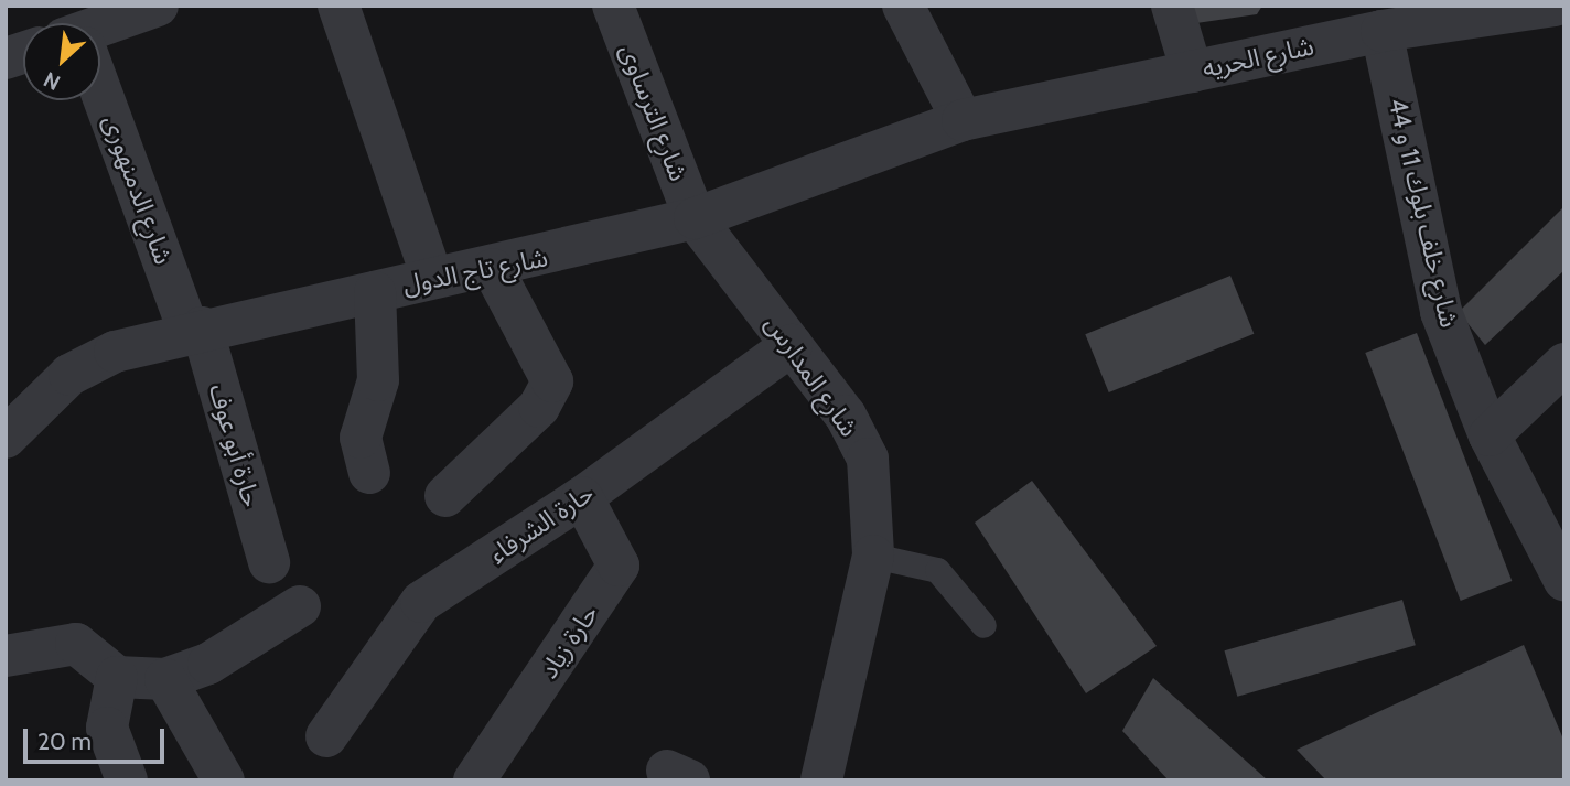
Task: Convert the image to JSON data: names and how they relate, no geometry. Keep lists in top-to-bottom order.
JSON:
{
  "streets": {
    "street": [
      "شارع الحريه",
      "شارع الترساوى",
      "شارع الدمنهورى",
      "شارع خلف بلوك 11 و 44",
      "شارع تاج الدول",
      "شارع المدارس",
      "حارة أبو عوف",
      "حارة الشرفاء",
      "حارة زياد"
    ]
  },
  "crossings": [
    ["شارع الحريه", "شارع خلف بلوك 11 و 44"],
    ["شارع الحريه", "شارع تاج الدول"],
    ["شارع الترساوى", "شارع تاج الدول"],
    ["شارع الترساوى", "شارع المدارس"],
    ["شارع الدمنهورى", "شارع تاج الدول"],
    ["شارع الدمنهورى", "حارة أبو عوف"],
    ["شارع تاج الدول", "شارع المدارس"],
    ["شارع تاج الدول", "حارة أبو عوف"],
    ["شارع المدارس", "حارة الشرفاء"],
    ["حارة الشرفاء", "حارة زياد"]
  ],
  "scale_bar": "20 m",
  "north": "bottom left"
}
